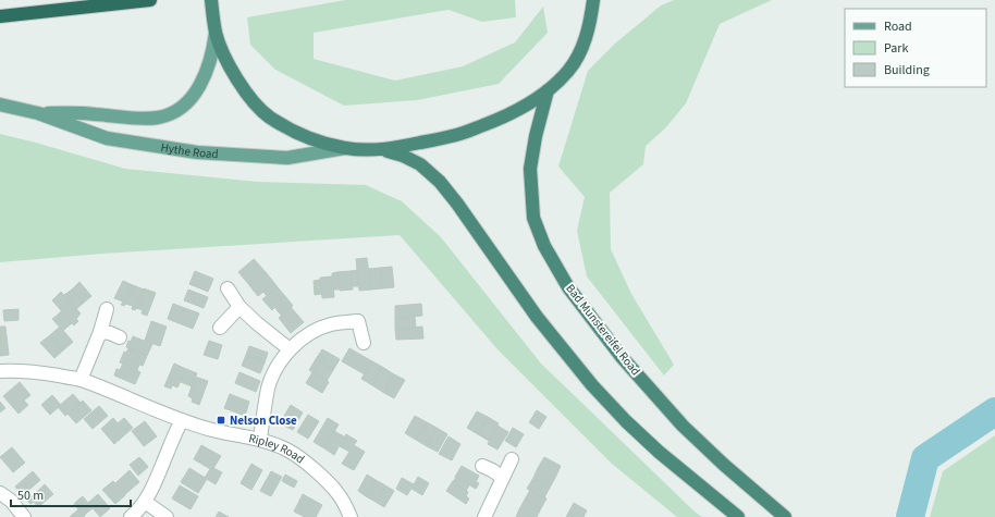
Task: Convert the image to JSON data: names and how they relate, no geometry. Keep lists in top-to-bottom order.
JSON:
{
  "streets": {
    "highway": ["Bad Munstereifel Road"],
    "main road": ["Hythe Road"],
    "street": ["Ripley Road"]
  },
  "places": {
    "transit": ["Nelson Close"]
  },
  "legend": ["Road", "Park", "Building"],
  "scale_bar": "50 m"
}
